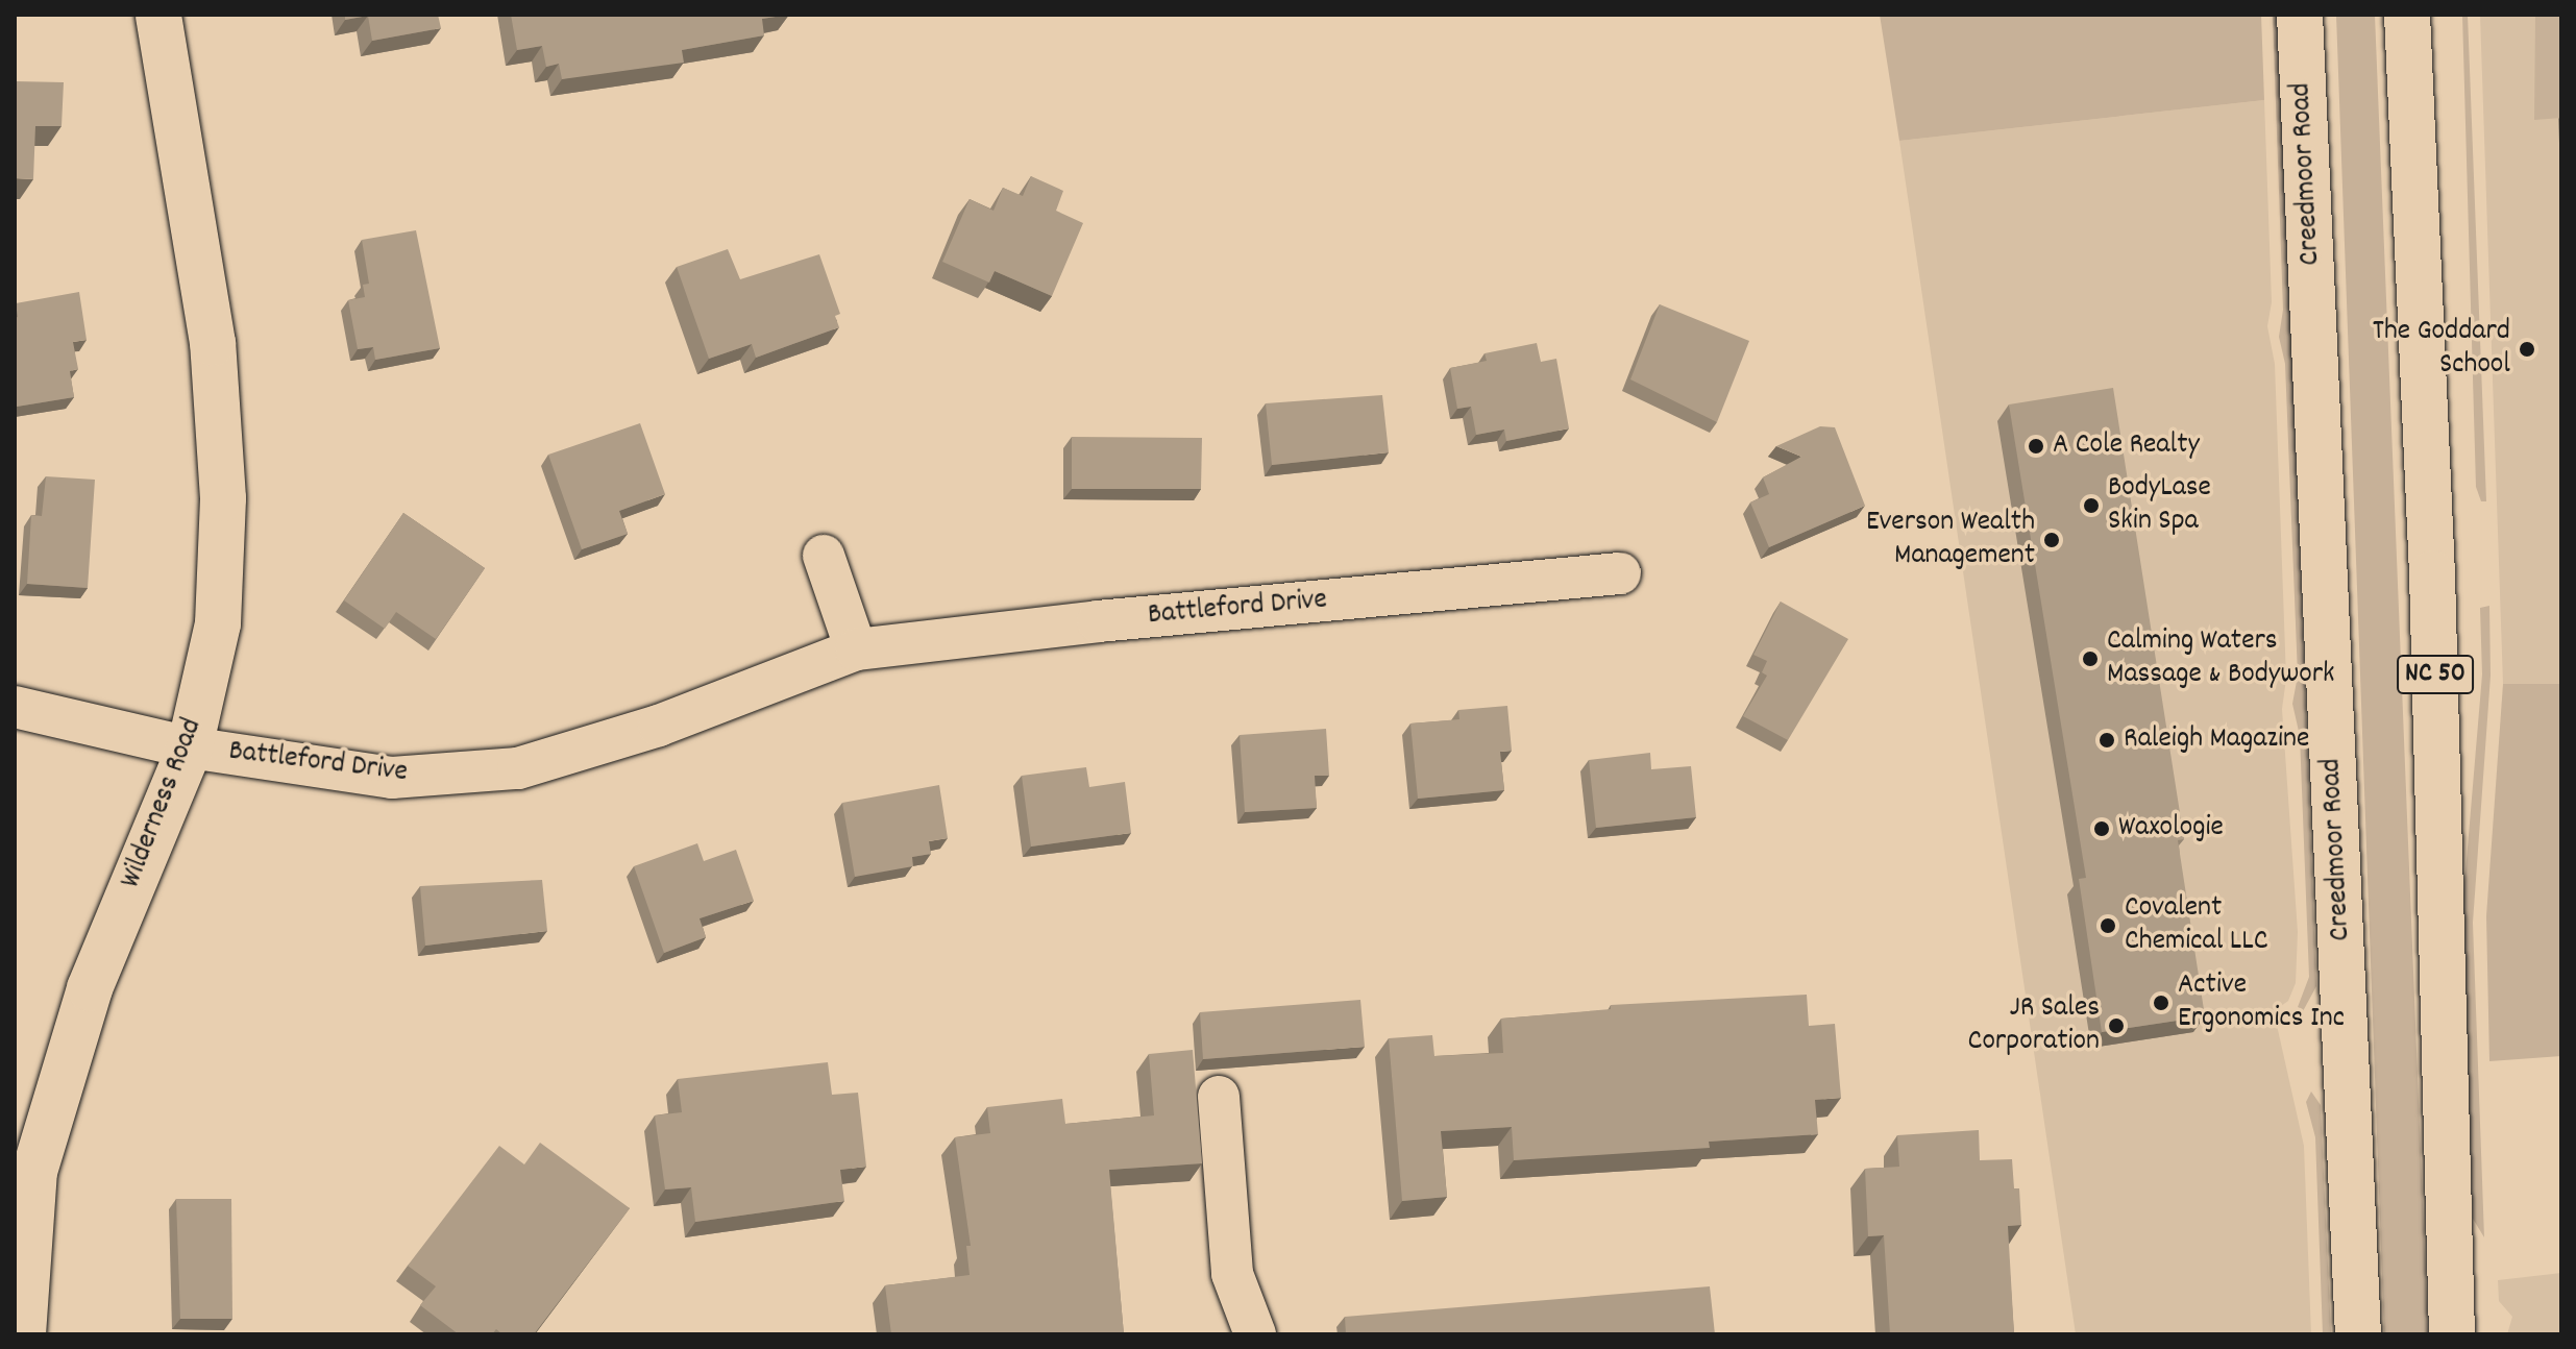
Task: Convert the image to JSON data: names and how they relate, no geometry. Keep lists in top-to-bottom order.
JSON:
{
  "streets": {
    "main road": ["Creedmoor Road", "NC 50", "Wilderness Road"],
    "street": ["Battleford Drive"]
  },
  "crossings": [
    ["Battleford Drive", "Wilderness Road"]
  ],
  "places": [
    "The Goddard School",
    "A Cole Realty",
    "BodyLase Skin Spa",
    "Everson Wealth Management",
    "Calming Waters Massage & Bodywork",
    "Raleigh Magazine",
    "Waxologie",
    "Covalent Chemical LLC",
    "Active Ergonomics Inc",
    "JR Sales Corporation"
  ]
}
